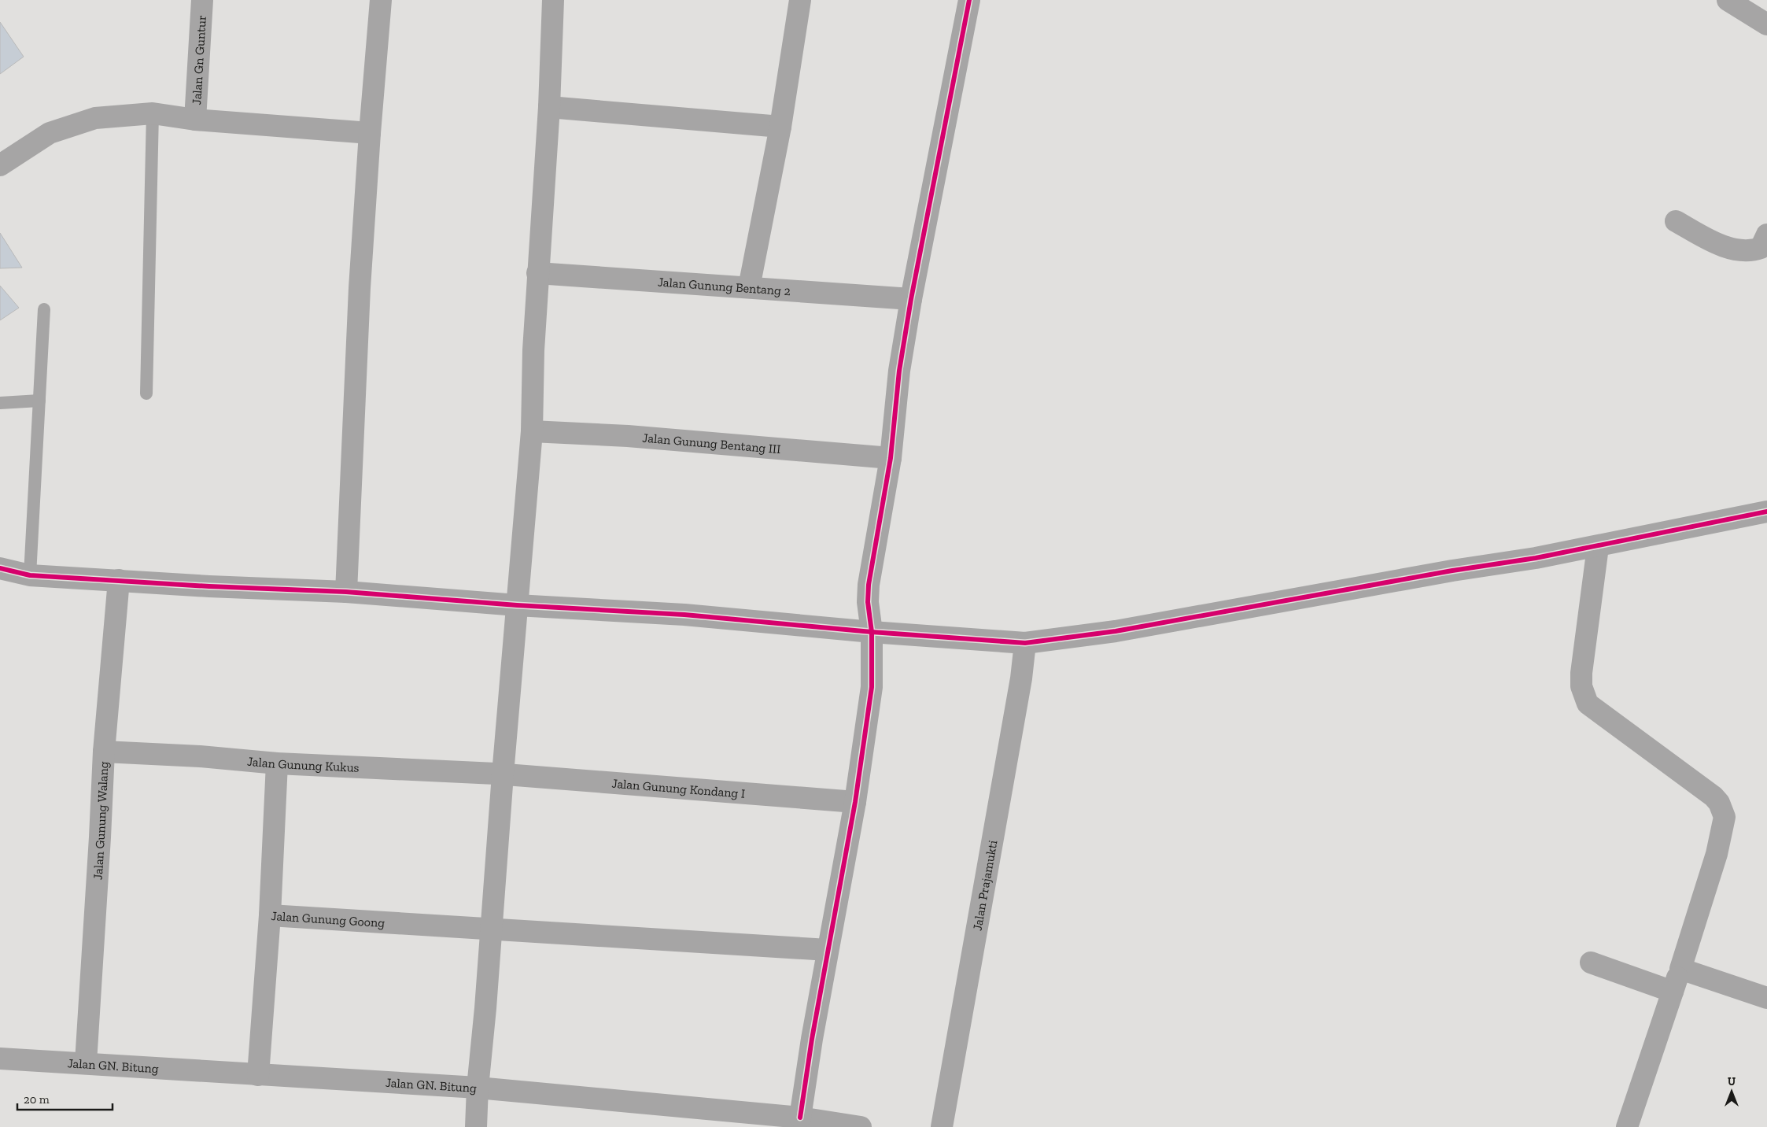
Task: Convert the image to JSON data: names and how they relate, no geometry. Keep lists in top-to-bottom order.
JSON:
{
  "streets": {
    "street": [
      "Jalan Gn Guntur",
      "Jalan Gunung Bentang 2",
      "Jalan Gunung Bentang III",
      "Jalan Gunung Kukus",
      "Jalan Gunung Kondang I",
      "Jalan Gunung Walang",
      "Jalan Prajamukti",
      "Jalan Gunung Goong",
      "Jalan GN. Bitung"
    ]
  },
  "crossings": [
    ["Jalan Gunung Kukus", "Jalan Gunung Kondang I"],
    ["Jalan Gunung Kukus", "Jalan Gunung Walang"],
    ["Jalan Gunung Kukus", "Jalan Gunung Goong"],
    ["Jalan Gunung Walang", "Jalan GN. Bitung"]
  ],
  "scale_bar": "20 m",
  "north": "top"
}
